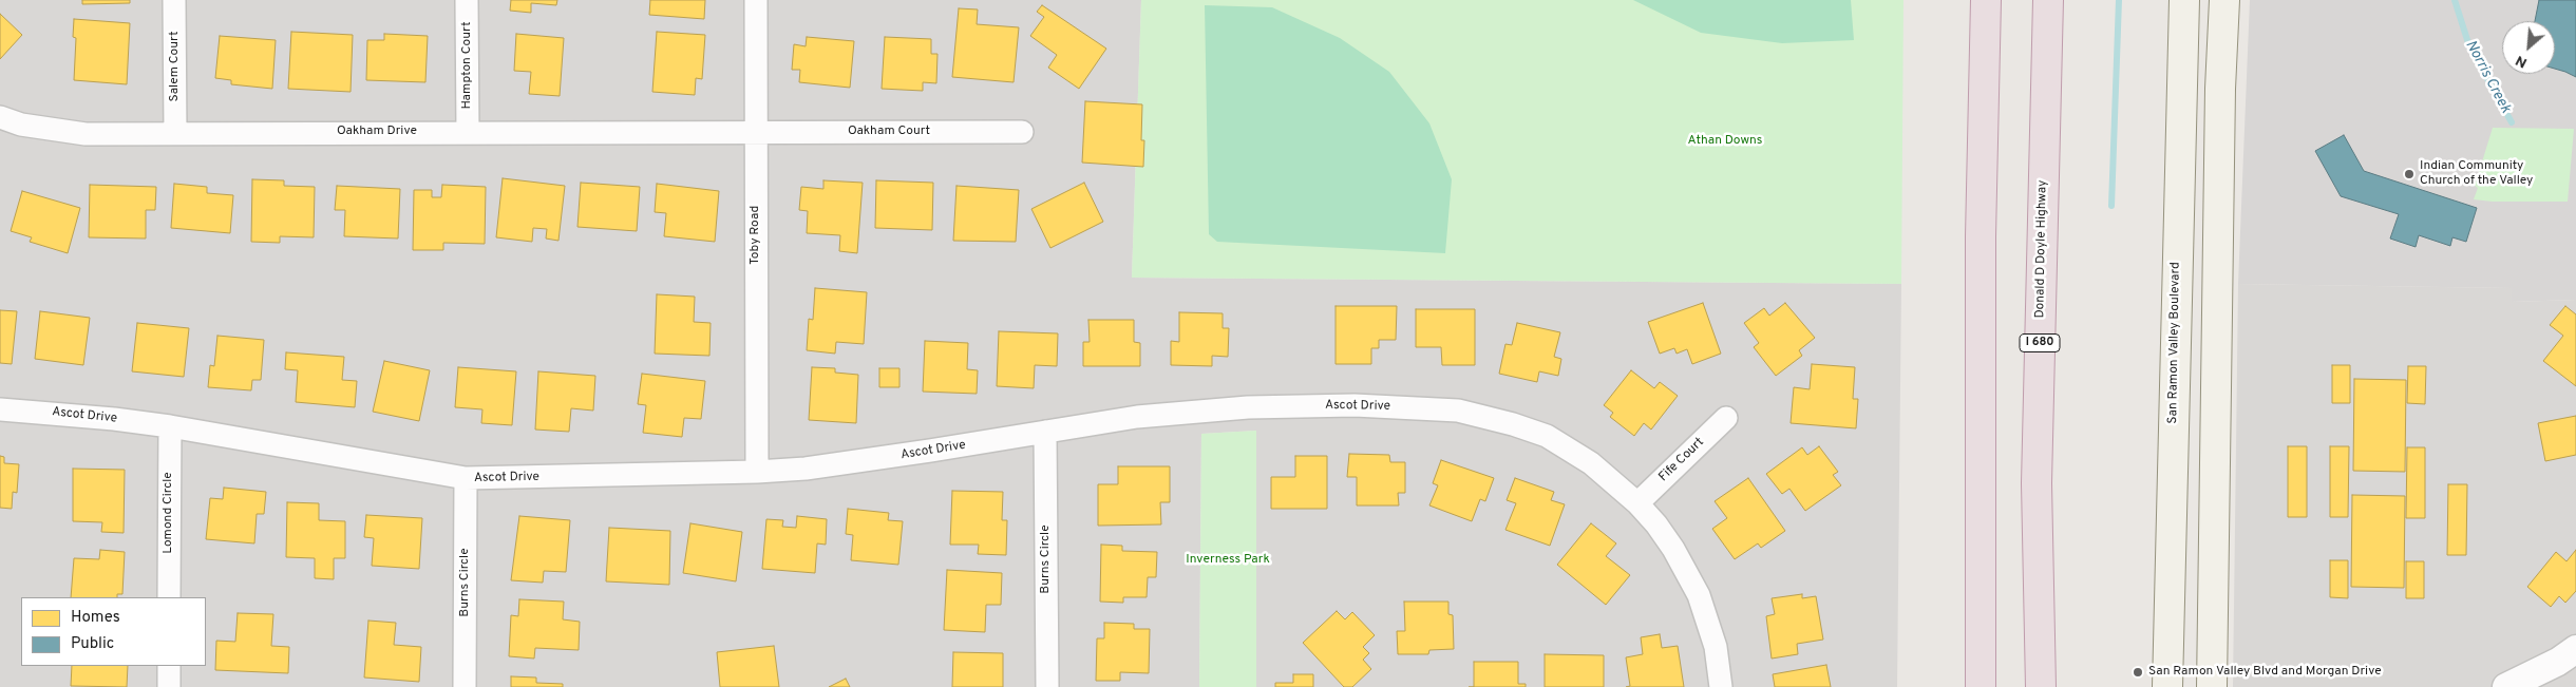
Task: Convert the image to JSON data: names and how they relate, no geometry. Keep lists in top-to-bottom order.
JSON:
{
  "streets": {
    "highway": ["Donald D Doyle Highway", "I 680"],
    "main road": ["San Ramon Valley Boulevard"],
    "street": [
      "Hampton Court",
      "Salem Court",
      "Oakham Drive",
      "Oakham Court",
      "Toby Road",
      "Ascot Drive",
      "Fife Court",
      "Lomond Circle",
      "Burns Circle"
    ]
  },
  "crossings": [
    ["Hampton Court", "Oakham Drive"],
    ["Salem Court", "Oakham Drive"],
    ["Oakham Drive", "Oakham Court"],
    ["Oakham Drive", "Toby Road"],
    ["Oakham Court", "Toby Road"],
    ["Toby Road", "Ascot Drive"],
    ["Ascot Drive", "Fife Court"],
    ["Ascot Drive", "Lomond Circle"],
    ["Ascot Drive", "Burns Circle"]
  ],
  "water": ["Norris Creek"],
  "parks": ["Athan Downs", "Inverness Park"],
  "places": ["Indian Community Church of the Valley", "San Ramon Valley Blvd and Morgan Drive"],
  "legend": ["Homes", "Public"],
  "north": "bottom left"
}
